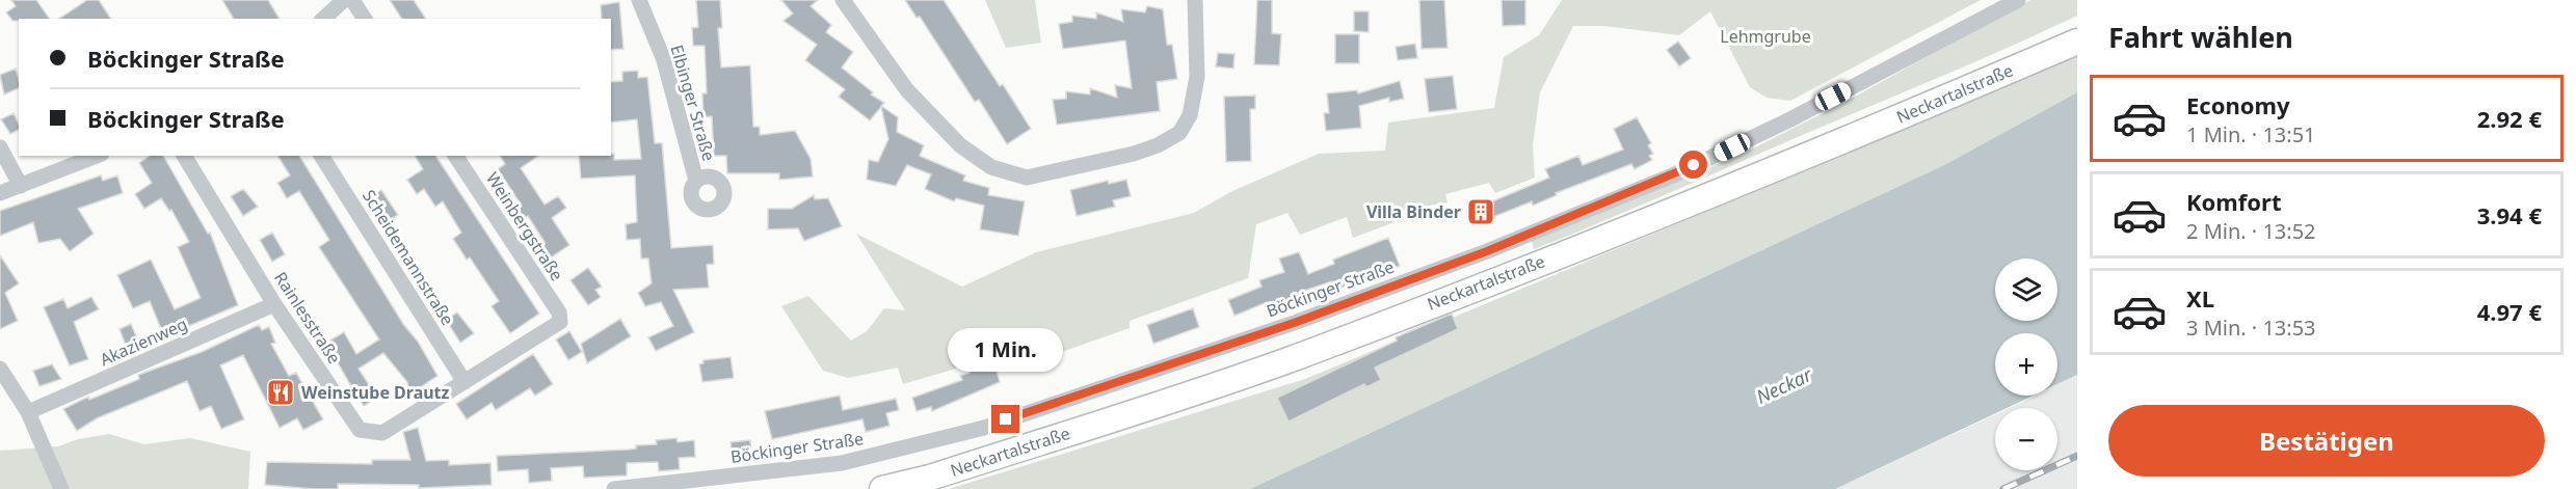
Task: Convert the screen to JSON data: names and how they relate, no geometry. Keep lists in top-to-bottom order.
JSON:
{
  "streets": {
    "main road": ["Neckartalstraße"],
    "street": [
      "Elbinger Straße",
      "Weinbergstraße",
      "Scheidemannstraße",
      "Böckinger Straße",
      "Rainlesstraße",
      "Akazienweg"
    ]
  },
  "crossings": [
    ["Weinbergstraße", "Rainlesstraße"],
    ["Scheidemannstraße", "Rainlesstraße"],
    ["Rainlesstraße", "Akazienweg"]
  ],
  "water": ["Neckar"],
  "parks": ["Lehmgrube"],
  "places": {
    "building": ["Villa Binder"],
    "restaurant": ["Weinstube Drautz"]
  },
  "page": {
    "heading": "Fahrt wählen",
    "banner": ["Böckinger Straße", "Böckinger Straße"],
    "list": [
      {
        "name": "Economy",
        "note": "1 Min. · 13:51",
        "value": "2.92 €"
      },
      {
        "name": "Komfort",
        "note": "2 Min. · 13:52",
        "value": "3.94 €"
      },
      {
        "name": "XL",
        "note": "3 Min. · 13:53",
        "value": "4.97 €"
      }
    ],
    "map_buttons": ["+", "−"],
    "bubble": "1 Min.",
    "buttons": "Bestätigen"
  }
}
